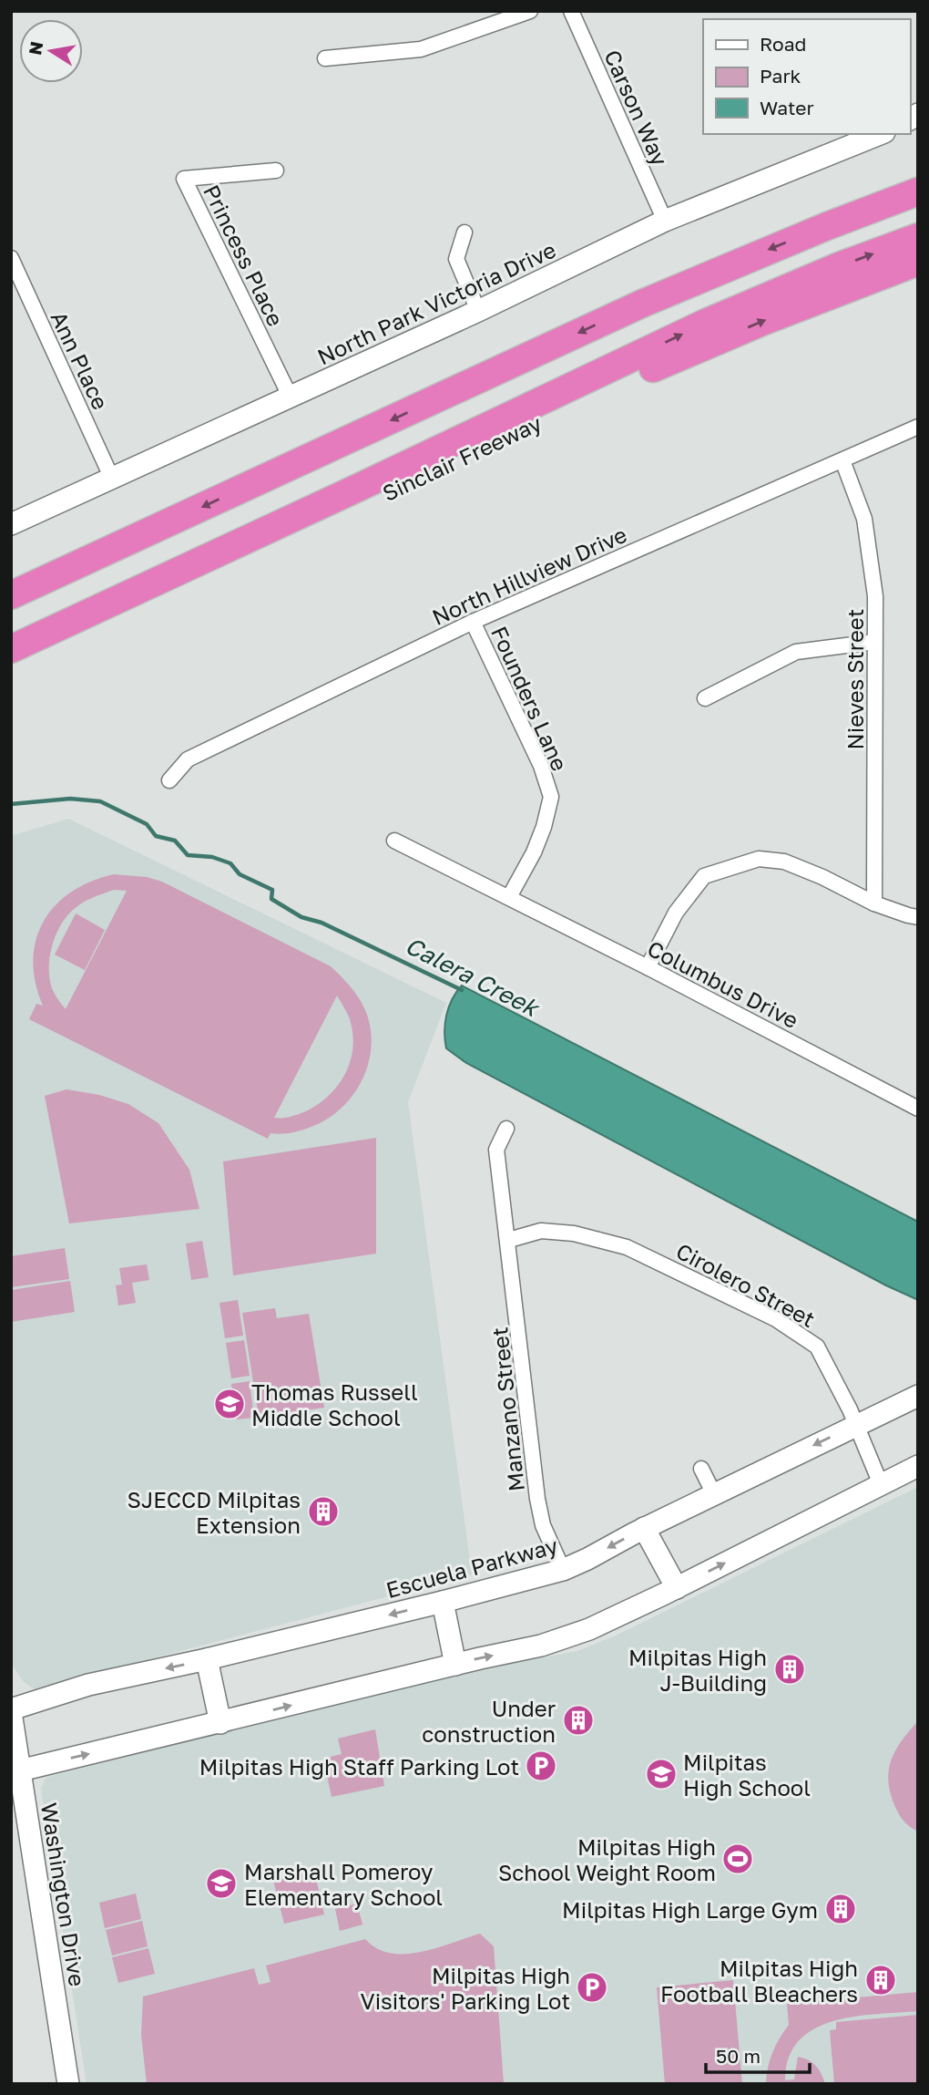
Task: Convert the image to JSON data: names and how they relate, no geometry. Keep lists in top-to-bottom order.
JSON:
{
  "streets": {
    "highway": ["Sinclair Freeway"],
    "street": [
      "Carson Way",
      "Princess Place",
      "North Park Victoria Drive",
      "Ann Place",
      "North Hillview Drive",
      "Nieves Street",
      "Founders Lane",
      "Columbus Drive",
      "Cirolero Street",
      "Manzano Street",
      "Escuela Parkway",
      "Washington Drive"
    ]
  },
  "crossings": [
    ["Carson Way", "North Park Victoria Drive"],
    ["Princess Place", "North Park Victoria Drive"],
    ["North Park Victoria Drive", "Ann Place"],
    ["North Hillview Drive", "Nieves Street"],
    ["North Hillview Drive", "Founders Lane"],
    ["Founders Lane", "Columbus Drive"],
    ["Cirolero Street", "Manzano Street"],
    ["Cirolero Street", "Escuela Parkway"],
    ["Manzano Street", "Escuela Parkway"],
    ["Escuela Parkway", "Washington Drive"]
  ],
  "water": ["Calera Creek"],
  "places": {
    "school or university": ["Thomas Russell Middle School", "Milpitas High School", "Marshall Pomeroy Elementary School"],
    "building": [
      "SJECCD Milpitas Extension",
      "Milpitas High J-Building",
      "Under construction",
      "Milpitas High Large Gym",
      "Milpitas High Football Bleachers"
    ],
    "parking": ["Milpitas High Staff Parking Lot", "Milpitas High Visitors' Parking Lot"],
    "sports": ["Milpitas High School Weight Room"]
  },
  "legend": ["Road", "Park", "Water"],
  "scale_bar": "50 m",
  "north": "left"
}
